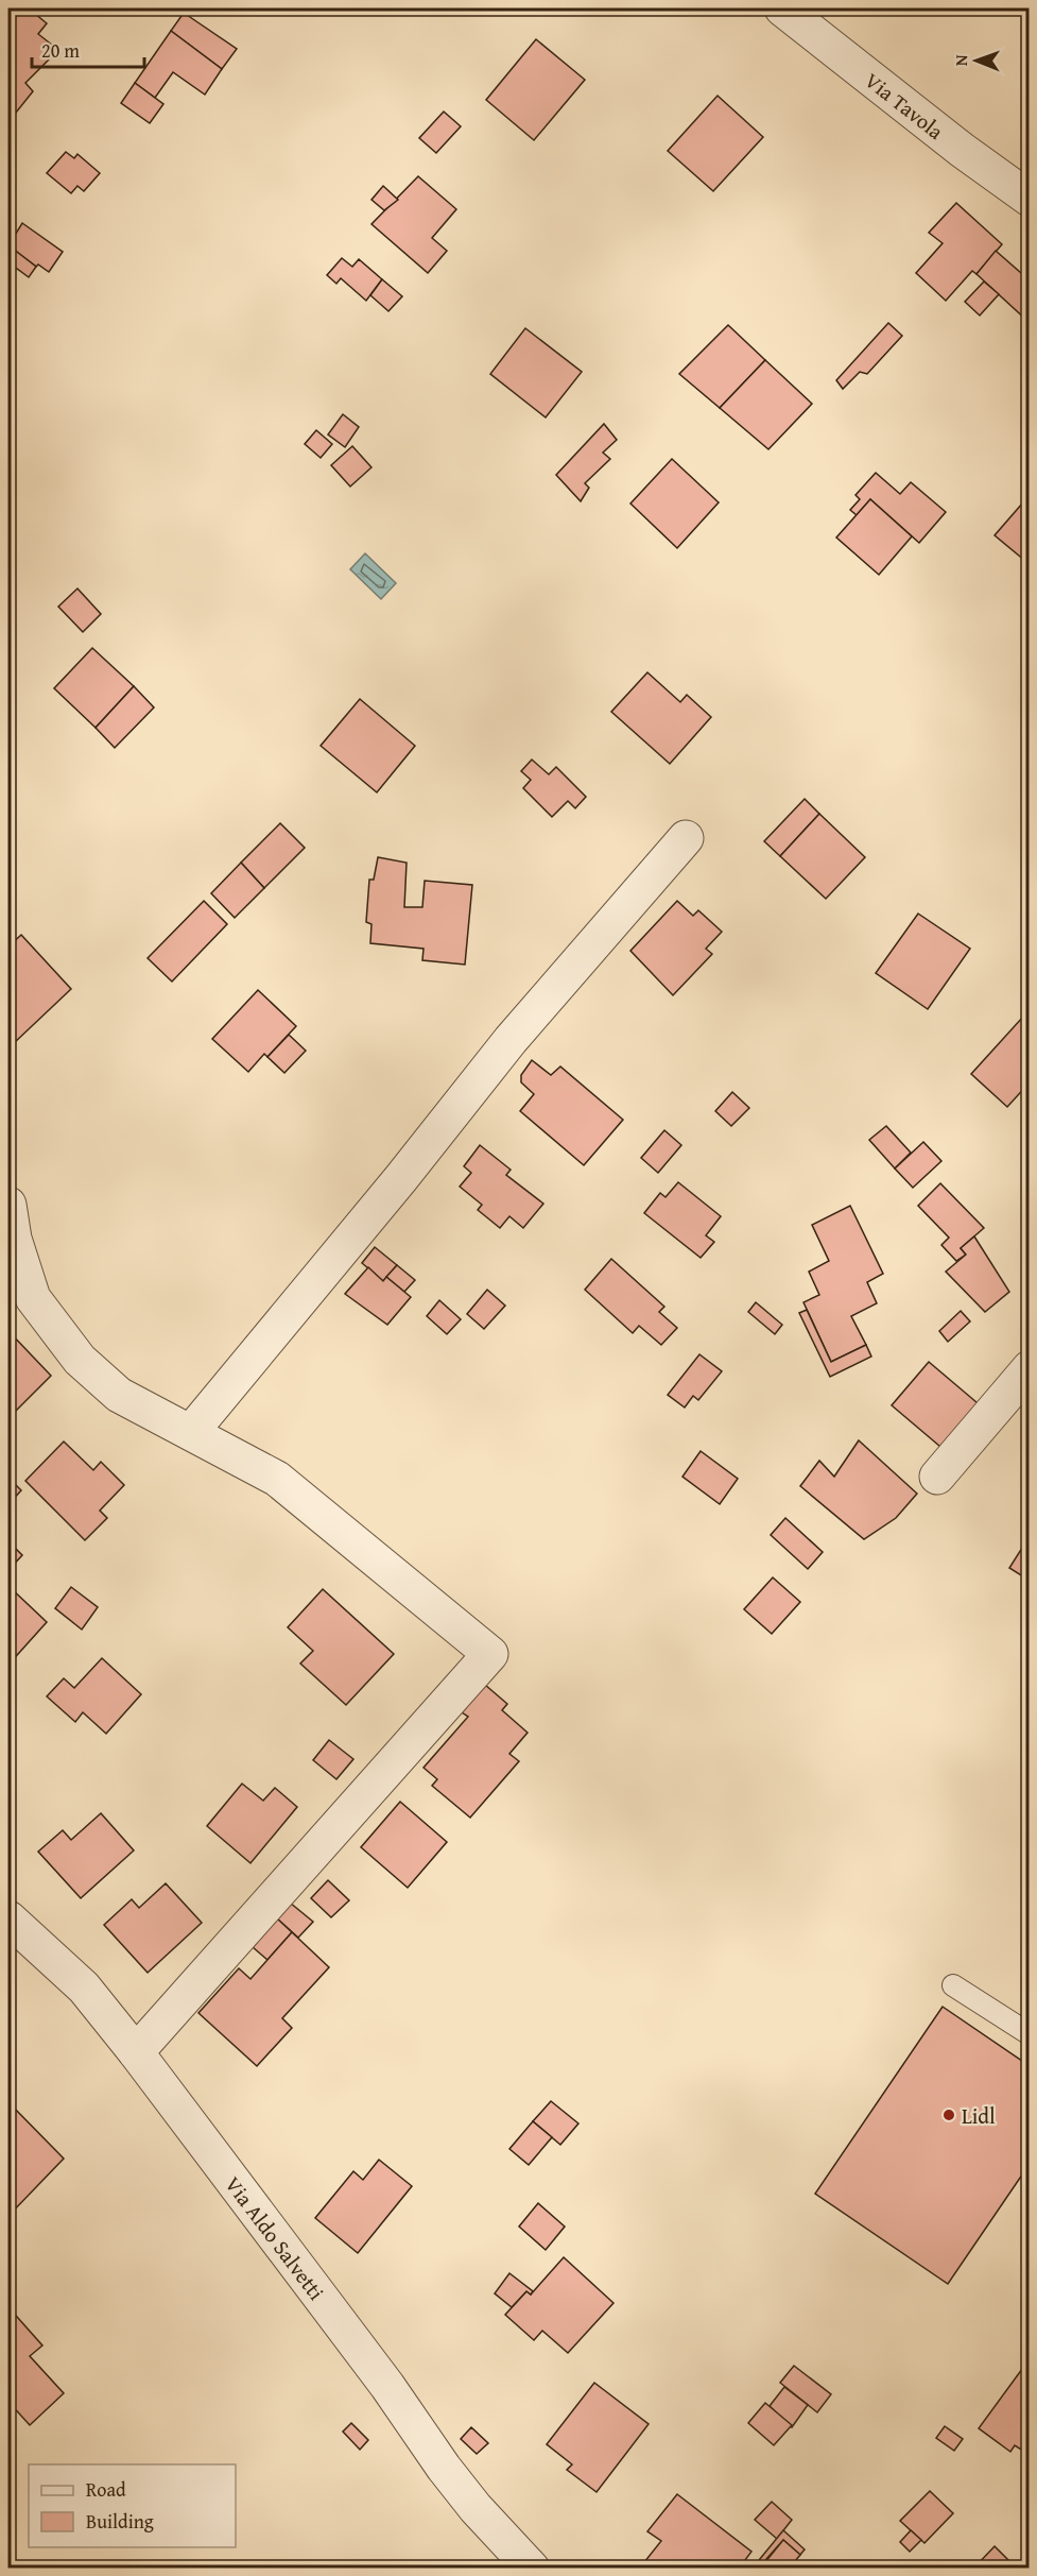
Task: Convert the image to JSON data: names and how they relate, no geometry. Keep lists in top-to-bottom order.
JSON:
{
  "streets": {
    "street": ["Via Tavola", "Via Aldo Salvetti"]
  },
  "places": ["Lidl"],
  "legend": ["Road", "Building"],
  "scale_bar": "20 m",
  "north": "left"
}
